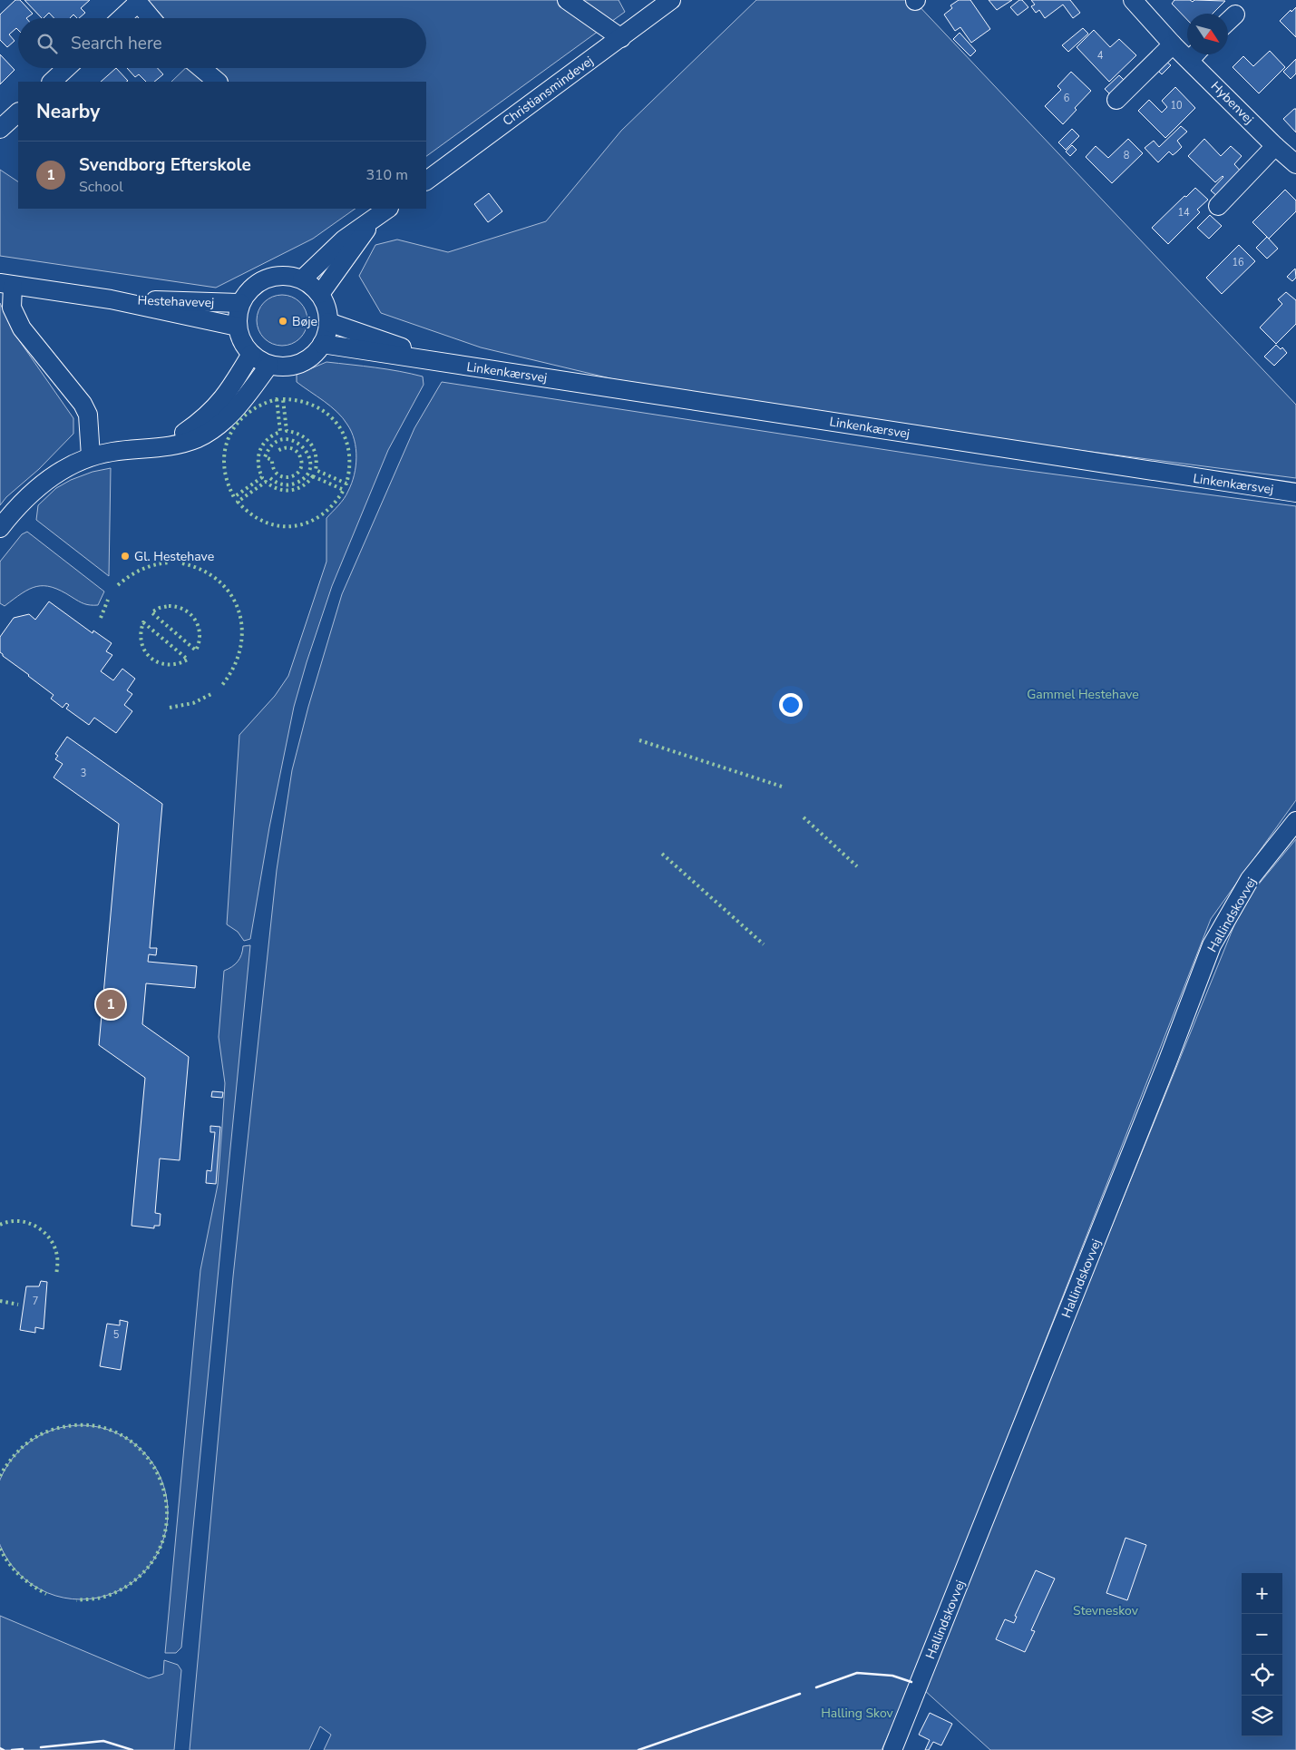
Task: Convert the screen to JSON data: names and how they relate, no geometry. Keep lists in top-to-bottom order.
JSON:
{
  "streets": {
    "street": [
      "Christiansmindevej",
      "Hybenvej",
      "Hestehavevej",
      "Linkenkærsvej",
      "Hallindskovvej"
    ]
  },
  "crossings": [
    ["Hestehavevej", "Linkenkærsvej"]
  ],
  "parks": ["Gammel Hestehave", "Stevneskov", "Halling Skov"],
  "places": ["Bøje", "Gl. Hestehave"],
  "house_numbers": [
    "4",
    "6",
    "10",
    "8",
    "14",
    "16",
    "3",
    "7",
    "5"
  ],
  "north": "bottom right",
  "page": {
    "search": "Search here",
    "heading": "Nearby",
    "list": [
      {
        "mark": "1",
        "name": "Svendborg Efterskole",
        "note": "School",
        "value": "310 m"
      }
    ],
    "pins": "1",
    "map_buttons": ["+", "−"]
  }
}
